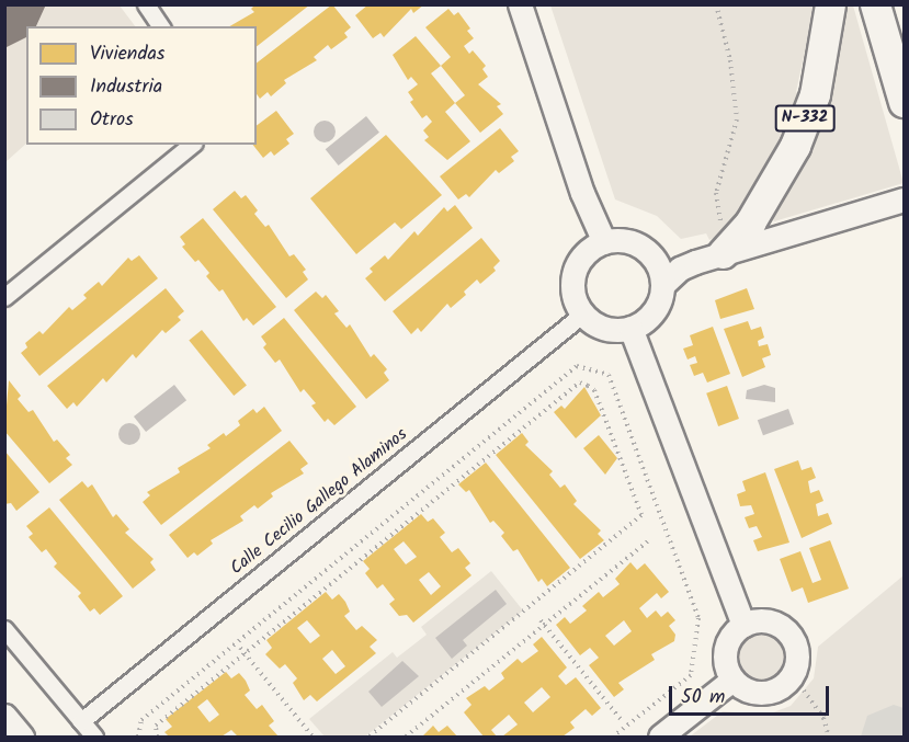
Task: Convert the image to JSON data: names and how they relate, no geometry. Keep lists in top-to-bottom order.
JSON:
{
  "streets": {
    "highway": ["N-332"],
    "street": ["Calle Cecilio Gallego Alaminos"]
  },
  "legend": ["Viviendas", "Industria", "Otros"],
  "scale_bar": "50 m"
}
